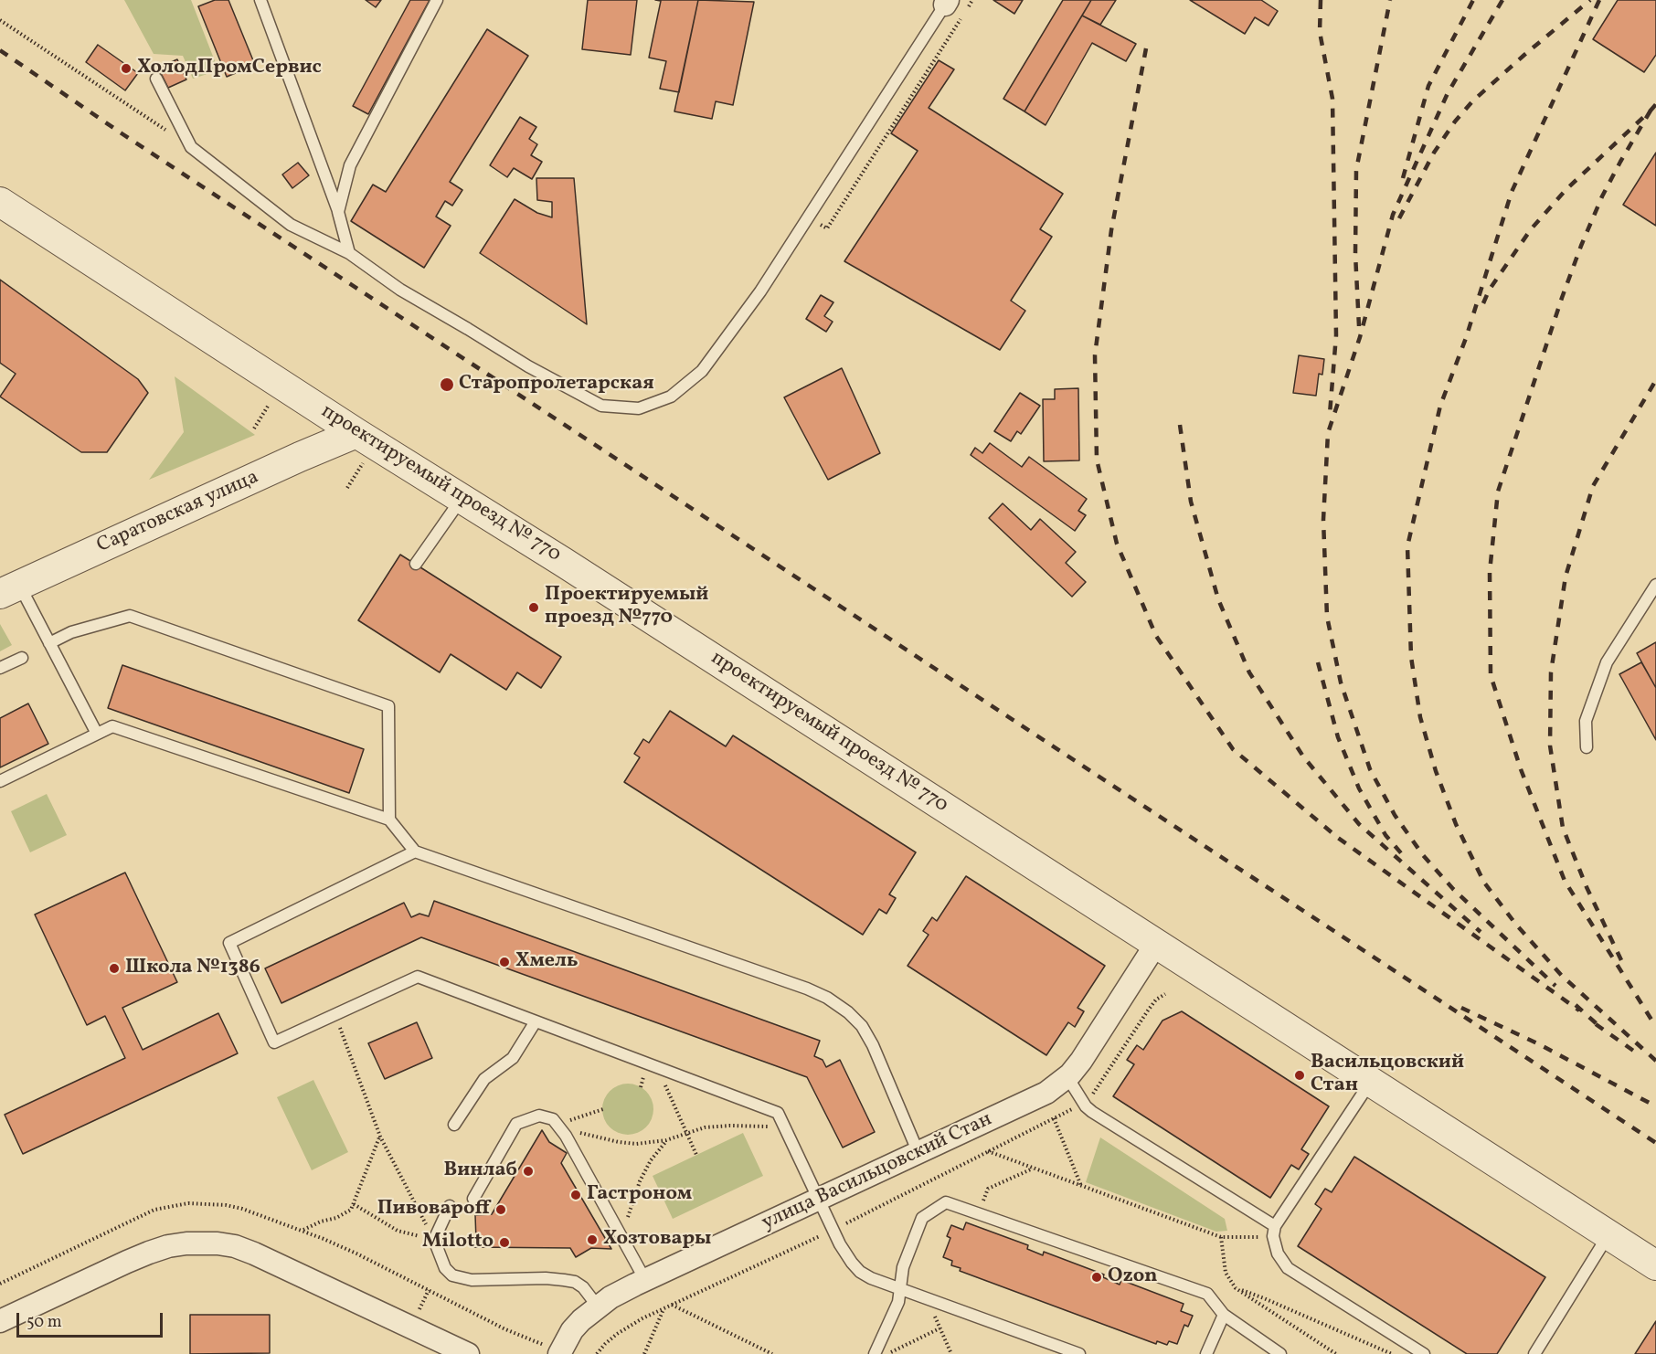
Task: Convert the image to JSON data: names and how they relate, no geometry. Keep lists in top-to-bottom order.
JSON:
{
  "streets": {
    "street": ["проектируемый проезд № 770", "Саратовская улица", "улица Васильцовский Стан"]
  },
  "crossings": [
    ["проектируемый проезд № 770", "Саратовская улица"],
    ["проектируемый проезд № 770", "улица Васильцовский Стан"]
  ],
  "places": [
    "ХолодПромСервис",
    "Старопролетарская",
    "Проектируемый проезд №770",
    "Хмель",
    "Школа №1386",
    "Васильцовский Стан",
    "Винлаб",
    "Гастроном",
    "Пивовароff",
    "Хозтовары",
    "Milotto",
    "Ozon"
  ],
  "scale_bar": "50 m"
}
